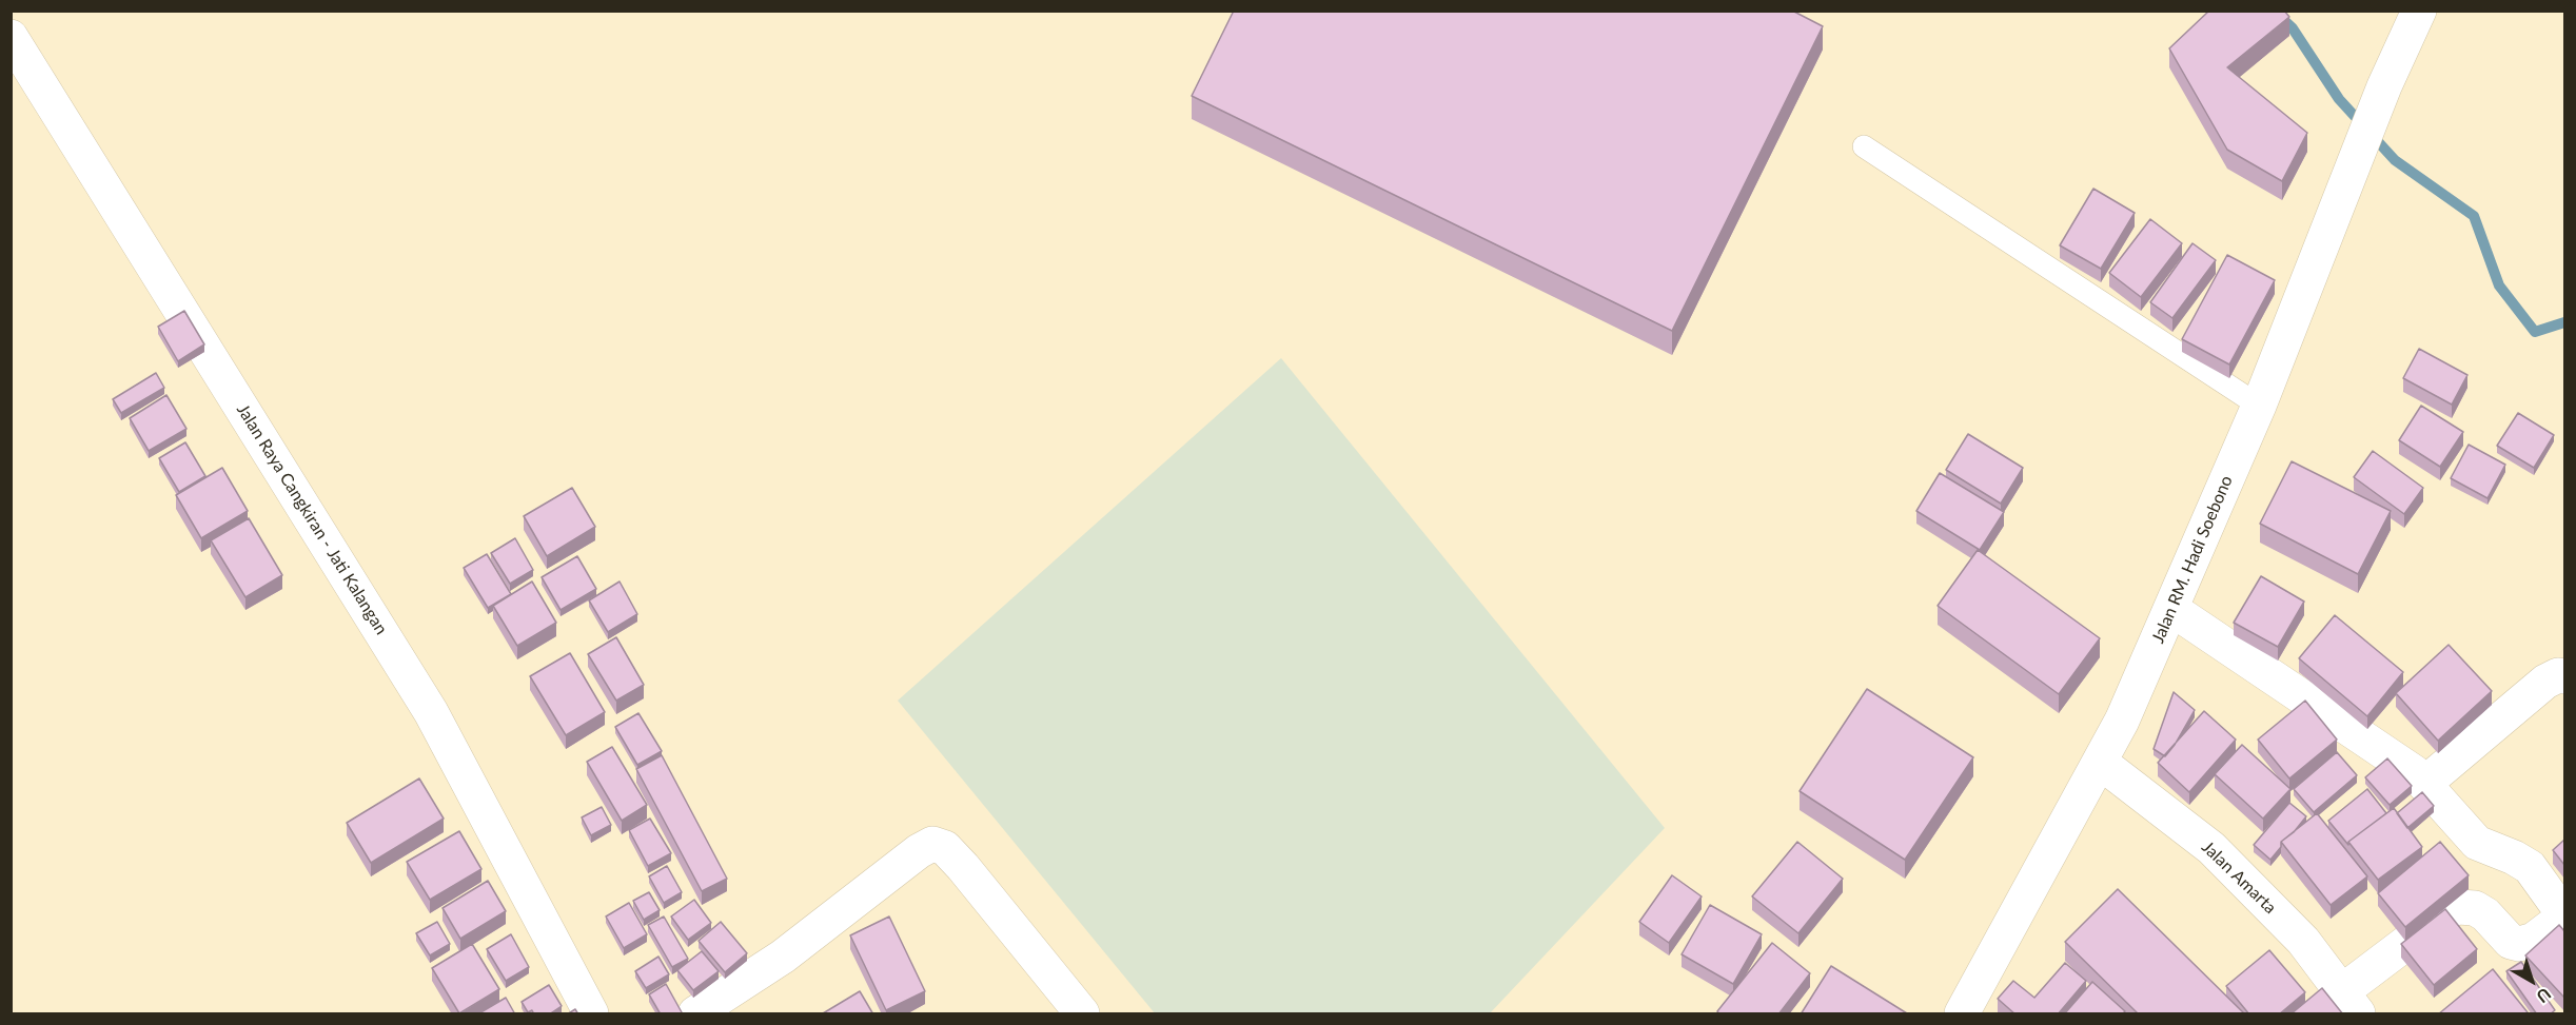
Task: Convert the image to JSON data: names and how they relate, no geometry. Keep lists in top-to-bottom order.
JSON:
{
  "streets": {
    "street": ["Jalan Raya Cangkiran - Jati Kalangan", "Jalan RM. Hadi Soebono", "Jalan Amarta"]
  },
  "crossings": [
    ["Jalan RM. Hadi Soebono", "Jalan Amarta"]
  ],
  "north": "bottom right"
}
